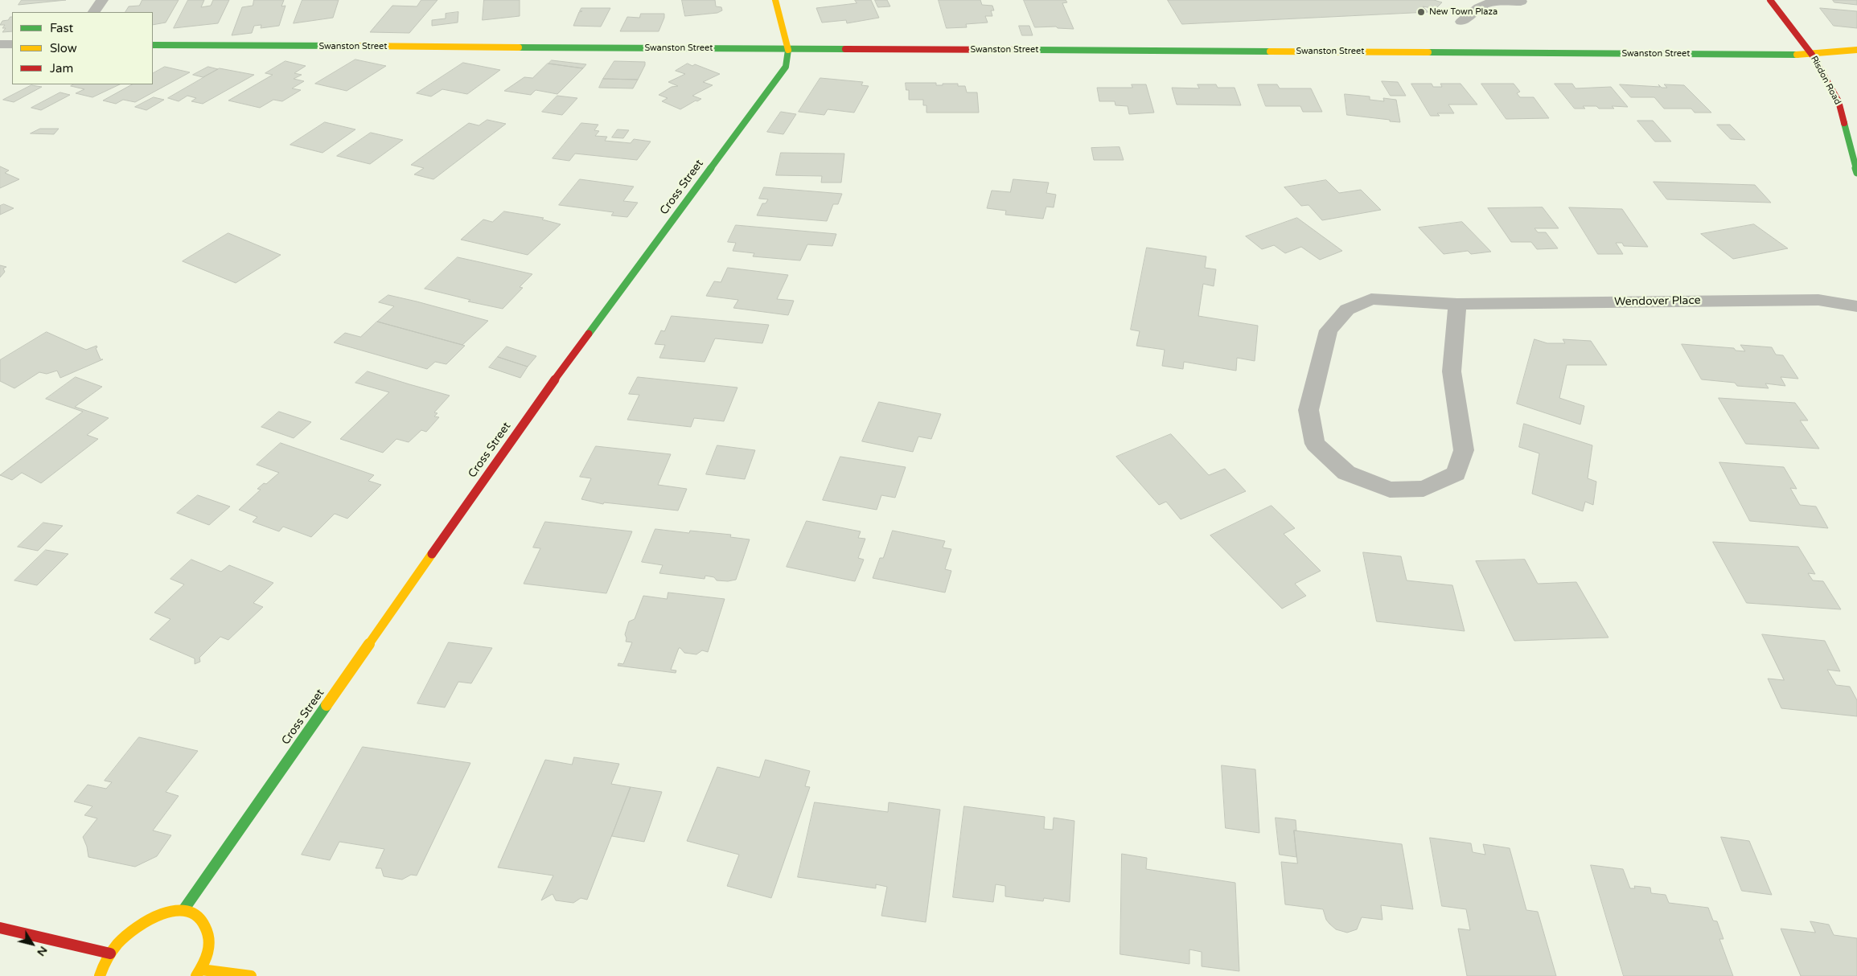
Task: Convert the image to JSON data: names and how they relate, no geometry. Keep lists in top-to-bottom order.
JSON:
{
  "streets": {
    "street": [
      "Swanston Street",
      "Risdon Road",
      "Cross Street",
      "Wendover Place"
    ]
  },
  "crossings": [
    ["Swanston Street", "Risdon Road"],
    ["Swanston Street", "Cross Street"]
  ],
  "places": ["New Town Plaza"],
  "legend": ["Fast", "Slow", "Jam"],
  "north": "bottom right"
}
